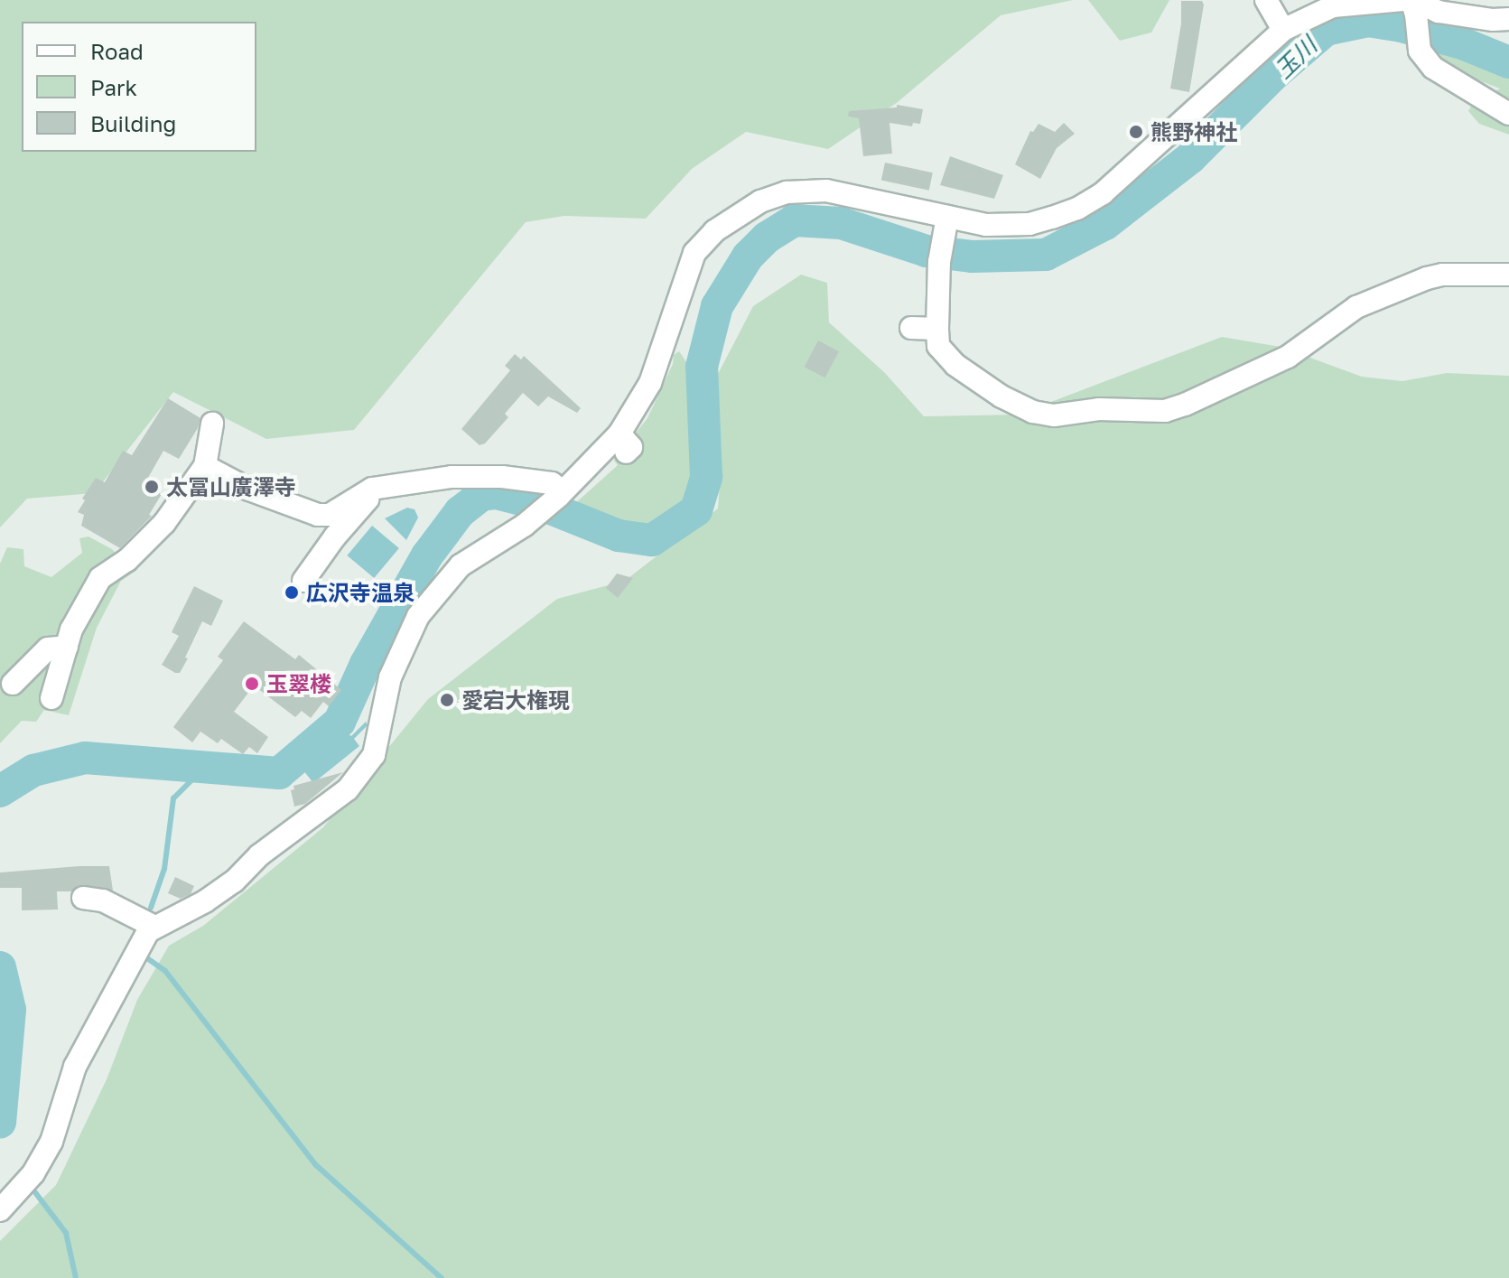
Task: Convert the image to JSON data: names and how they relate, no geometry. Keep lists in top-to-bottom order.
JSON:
{
  "water": ["玉川"],
  "places": [
    "熊野神社",
    "太冨山廣澤寺",
    "広沢寺温泉",
    "玉翠楼",
    "愛宕大権現"
  ],
  "legend": ["Road", "Park", "Building"]
}
